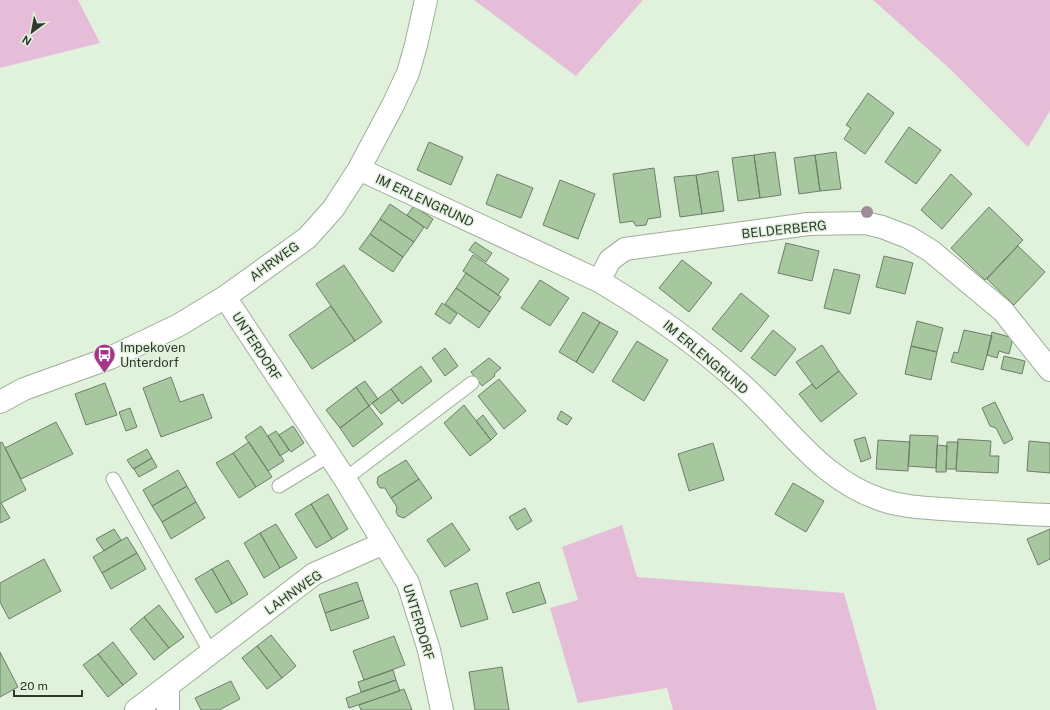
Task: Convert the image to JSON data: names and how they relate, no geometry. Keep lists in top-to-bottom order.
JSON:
{
  "streets": {
    "street": [
      "IM ERLENGRUND",
      "BELDERBERG",
      "AHRWEG",
      "UNTERDORF",
      "LAHNWEG"
    ]
  },
  "crossings": [
    ["IM ERLENGRUND", "BELDERBERG"],
    ["IM ERLENGRUND", "AHRWEG"],
    ["AHRWEG", "UNTERDORF"],
    ["UNTERDORF", "LAHNWEG"]
  ],
  "places": {
    "bus stop": ["Impekoven Unterdorf"]
  },
  "scale_bar": "20 m",
  "north": "bottom left"
}
